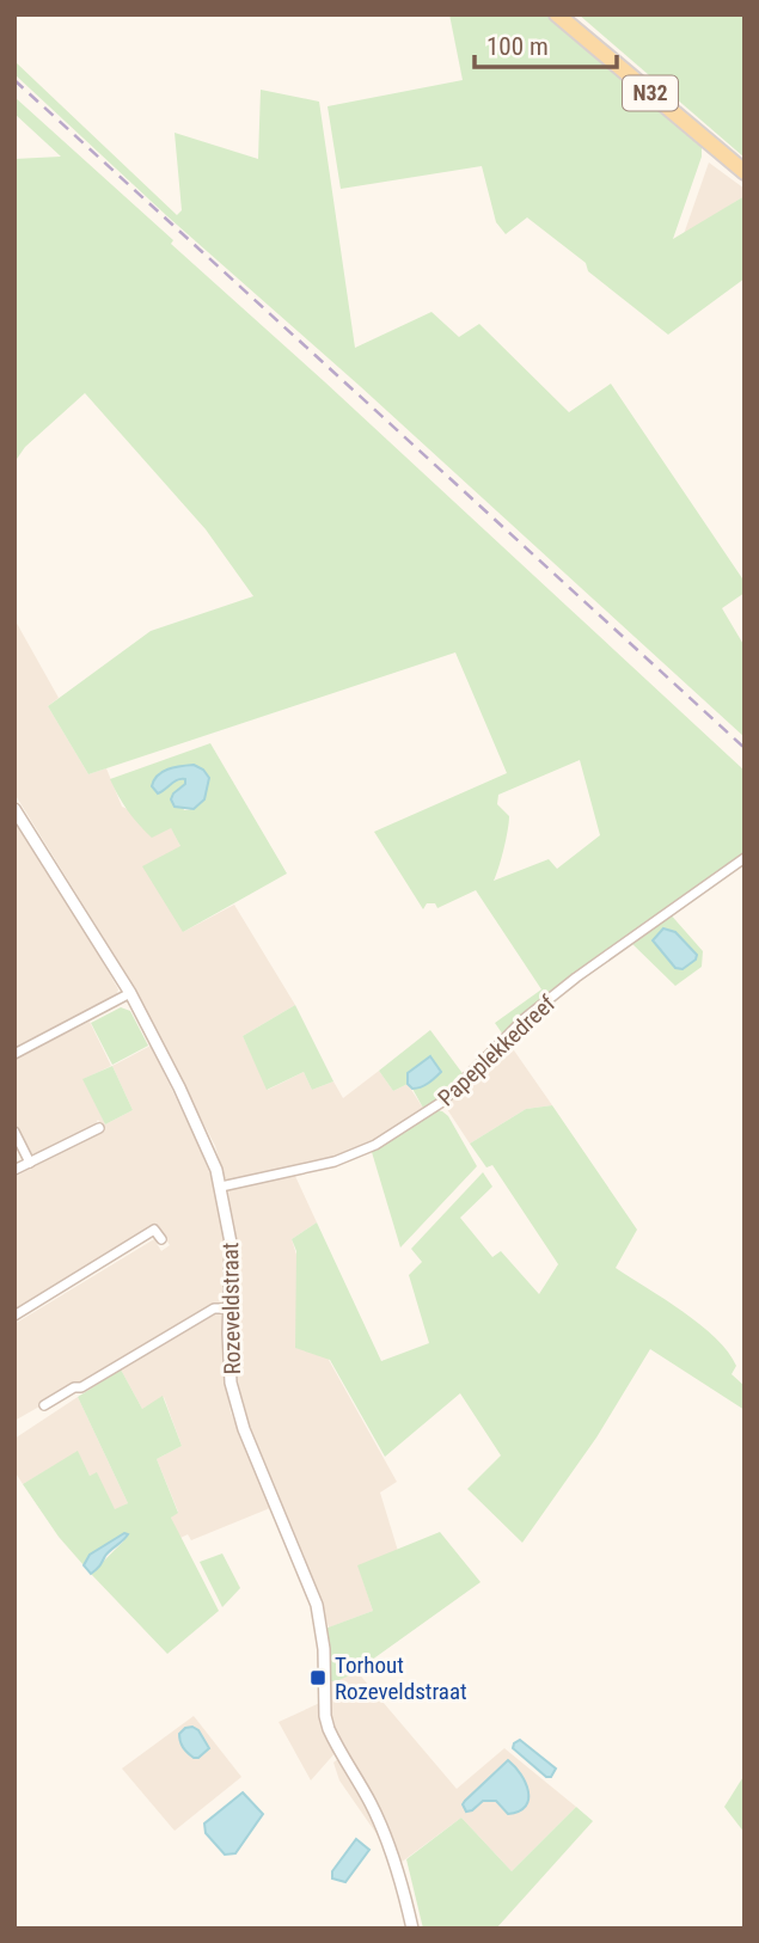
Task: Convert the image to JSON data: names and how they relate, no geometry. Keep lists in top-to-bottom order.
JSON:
{
  "streets": {
    "main road": ["N32"],
    "street": ["Papeplekkedreef", "Rozeveldstraat"]
  },
  "crossings": [
    ["Papeplekkedreef", "Rozeveldstraat"]
  ],
  "places": {
    "transit": ["Torhout Rozeveldstraat"]
  },
  "scale_bar": "100 m"
}
